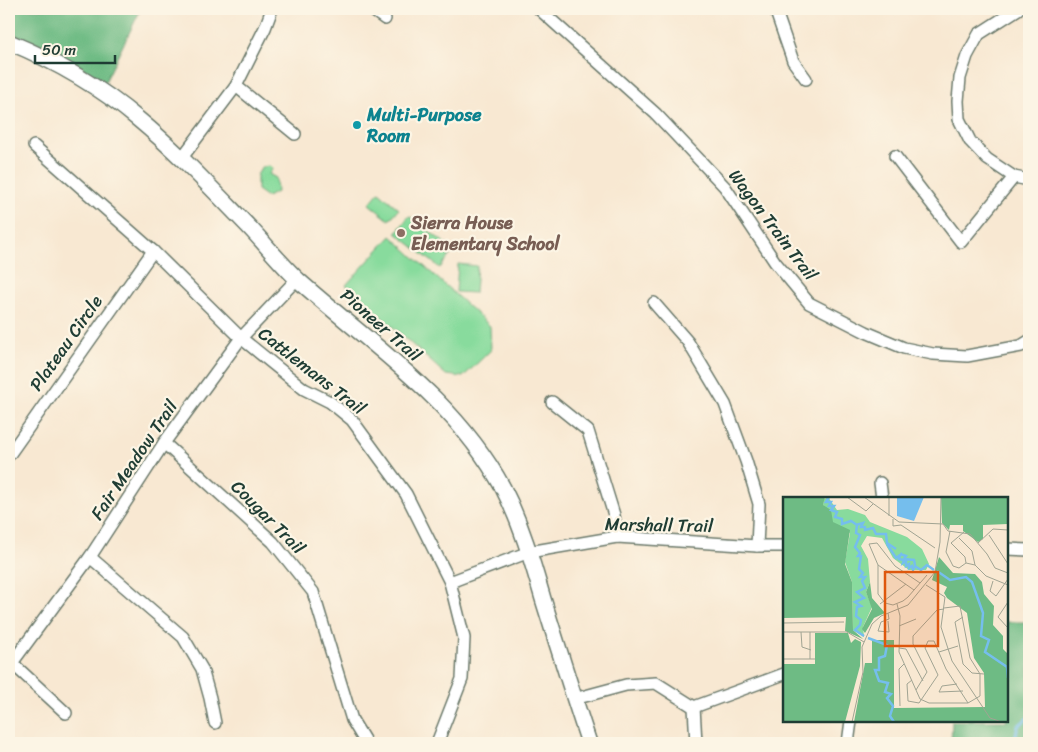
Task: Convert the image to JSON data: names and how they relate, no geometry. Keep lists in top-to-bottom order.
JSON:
{
  "streets": {
    "main road": ["Pioneer Trail"],
    "street": [
      "Wagon Train Trail",
      "Plateau Circle",
      "Cattlemans Trail",
      "Fair Meadow Trail",
      "Cougar Trail",
      "Marshall Trail"
    ]
  },
  "crossings": [
    ["Pioneer Trail", "Fair Meadow Trail"],
    ["Pioneer Trail", "Marshall Trail"],
    ["Plateau Circle", "Cattlemans Trail"],
    ["Cattlemans Trail", "Fair Meadow Trail"],
    ["Cattlemans Trail", "Marshall Trail"],
    ["Fair Meadow Trail", "Cougar Trail"]
  ],
  "places": ["Multi-Purpose Room", "Sierra House Elementary School"],
  "scale_bar": "50 m"
}
